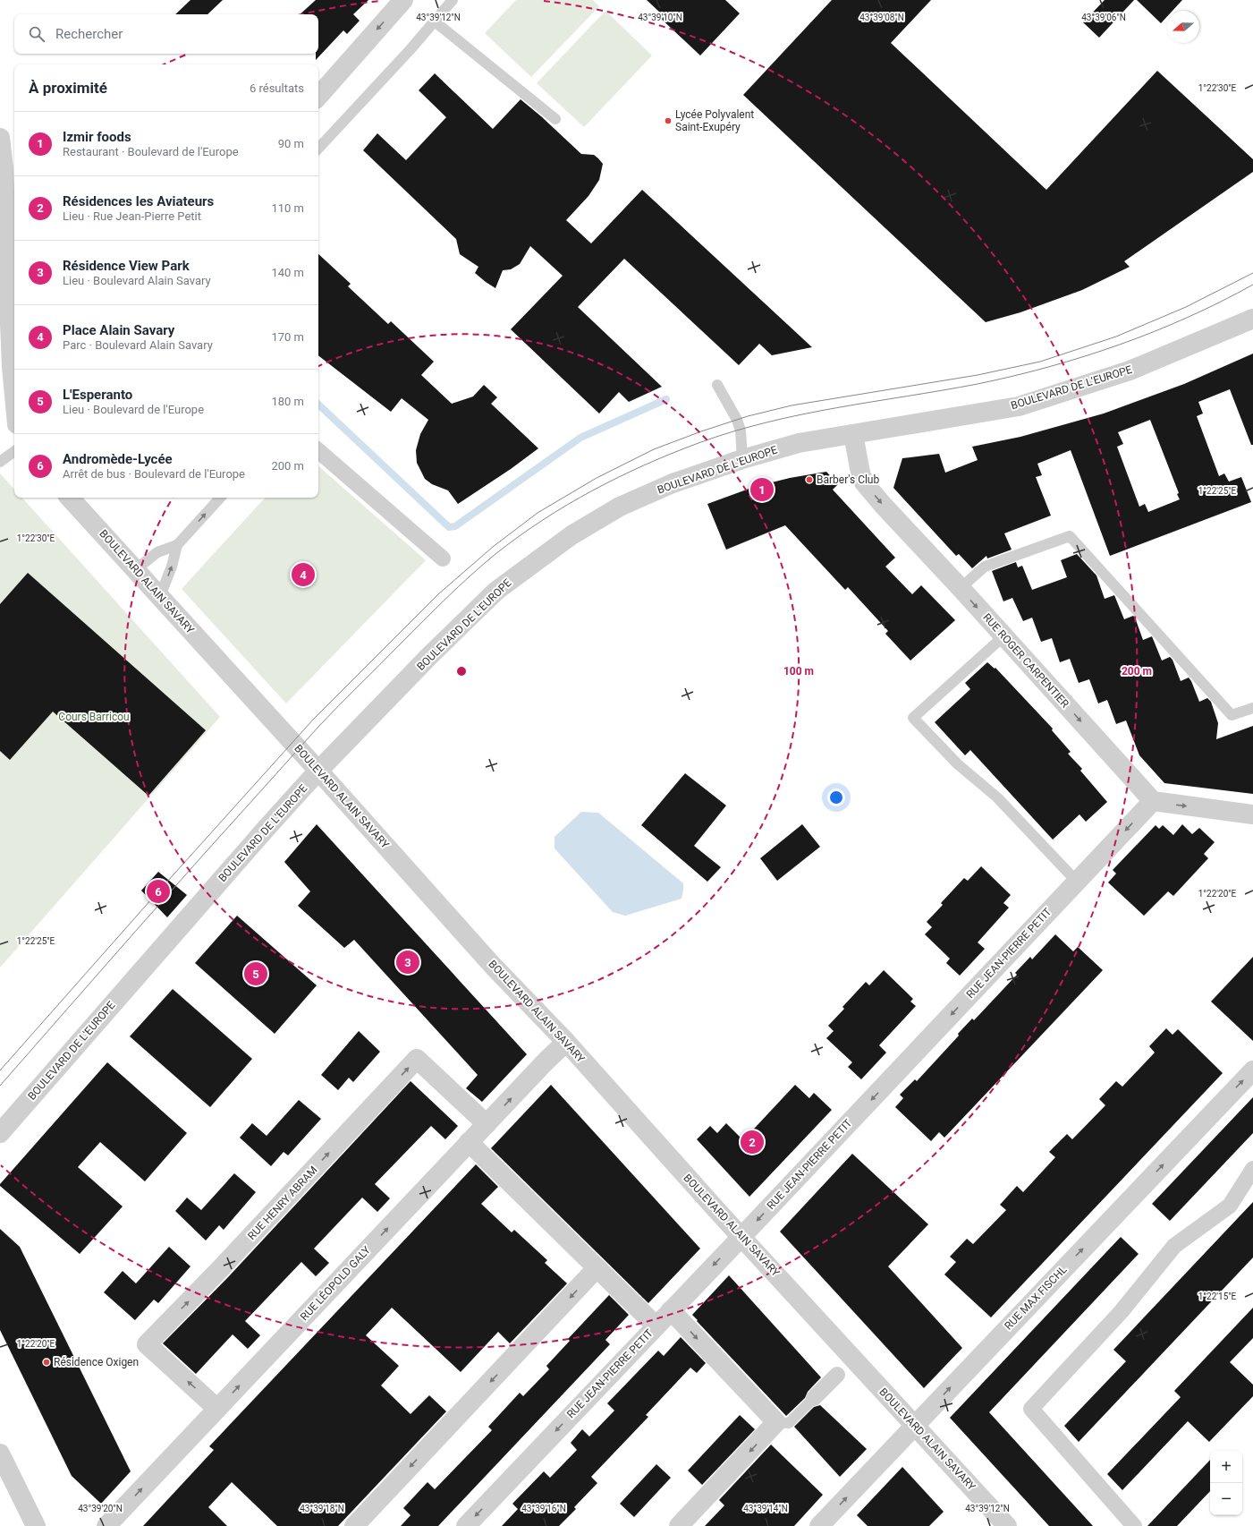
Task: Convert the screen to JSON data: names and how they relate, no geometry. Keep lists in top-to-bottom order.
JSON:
{
  "streets": {
    "street": [
      "BOULEVARD DE L'EUROPE",
      "BOULEVARD ALAIN SAVARY",
      "RUE ROGER CARPENTIER",
      "RUE JEAN-PIERRE PETIT",
      "RUE HENRY ABRAM",
      "RUE LÉOPOLD GALY",
      "RUE MAX FISCHL"
    ]
  },
  "crossings": [
    ["BOULEVARD DE L'EUROPE", "BOULEVARD ALAIN SAVARY"],
    ["BOULEVARD DE L'EUROPE", "RUE ROGER CARPENTIER"],
    ["BOULEVARD ALAIN SAVARY", "RUE JEAN-PIERRE PETIT"],
    ["BOULEVARD ALAIN SAVARY", "RUE LÉOPOLD GALY"],
    ["BOULEVARD ALAIN SAVARY", "RUE MAX FISCHL"],
    ["RUE ROGER CARPENTIER", "RUE JEAN-PIERRE PETIT"],
    ["RUE HENRY ABRAM", "RUE LÉOPOLD GALY"]
  ],
  "one_way": ["RUE ROGER CARPENTIER", "RUE LÉOPOLD GALY", "RUE MAX FISCHL"],
  "parks": ["Cours Barricou"],
  "places": ["Lycée Polyvalent Saint-Exupéry", "Barber's Club", "Résidence Oxigen"],
  "north": "left",
  "page": {
    "search": "Rechercher",
    "heading": ["À proximité", "6 résultats"],
    "list": [
      {
        "mark": "1",
        "name": "Izmir foods",
        "note": "Restaurant · Boulevard de l'Europe",
        "value": "90 m"
      },
      {
        "mark": "2",
        "name": "Résidences les Aviateurs",
        "note": "Lieu · Rue Jean-Pierre Petit",
        "value": "110 m"
      },
      {
        "mark": "3",
        "name": "Résidence View Park",
        "note": "Lieu · Boulevard Alain Savary",
        "value": "140 m"
      },
      {
        "mark": "4",
        "name": "Place Alain Savary",
        "note": "Parc · Boulevard Alain Savary",
        "value": "170 m"
      },
      {
        "mark": "5",
        "name": "L'Esperanto",
        "note": "Lieu · Boulevard de l'Europe",
        "value": "180 m"
      },
      {
        "mark": "6",
        "name": "Andromède-Lycée",
        "note": "Arrêt de bus · Boulevard de l'Europe",
        "value": "200 m"
      }
    ],
    "pins": [
      "1",
      "4",
      "6",
      "3",
      "5",
      "2"
    ],
    "map_buttons": ["+", "−"]
  },
  "coordinates": [
    "43°39'12\"N",
    "43°39'10\"N",
    "43°39'08\"N",
    "43°39'06\"N",
    "1°22'30\"E",
    "1°22'25\"E",
    "1°22'20\"E",
    "1°22'15\"E",
    "43°39'20\"N",
    "43°39'18\"N",
    "43°39'16\"N",
    "43°39'14\"N"
  ],
  "rings": ["100 m", "200 m"]
}
